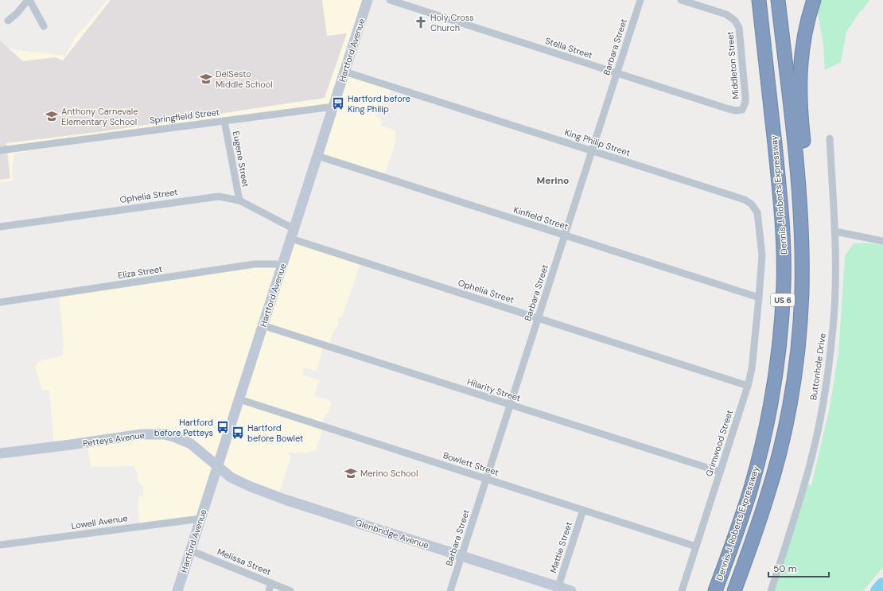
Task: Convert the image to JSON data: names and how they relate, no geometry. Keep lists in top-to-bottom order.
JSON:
{
  "streets": {
    "highway": ["Dennis J. Roberts Expressway", "US 6"],
    "main road": ["Hartford Avenue", "Petteys Avenue", "Glenbridge Avenue"],
    "street": [
      "Barbara Street",
      "Stella Street",
      "Middleton Street",
      "Springfield Street",
      "King Philip Street",
      "Eugene Street",
      "Ophelia Street",
      "Kinfield Street",
      "Eliza Street",
      "Buttonhole Drive",
      "Hilarity Street",
      "Grimwood Street",
      "Bowlett Street",
      "Lowell Avenue",
      "Mattie Street",
      "Melissa Street"
    ]
  },
  "crossings": [
    ["Barbara Street", "Stella Street"],
    ["Barbara Street", "King Philip Street"],
    ["Barbara Street", "Ophelia Street"],
    ["Barbara Street", "Kinfield Street"],
    ["Barbara Street", "Hilarity Street"],
    ["Barbara Street", "Bowlett Street"],
    ["Barbara Street", "Glenbridge Avenue"],
    ["Stella Street", "Middleton Street"],
    ["Hartford Avenue", "Springfield Street"],
    ["Hartford Avenue", "King Philip Street"],
    ["Hartford Avenue", "Ophelia Street"],
    ["Hartford Avenue", "Kinfield Street"],
    ["Hartford Avenue", "Eliza Street"],
    ["Hartford Avenue", "Hilarity Street"],
    ["Hartford Avenue", "Petteys Avenue"],
    ["Hartford Avenue", "Bowlett Street"],
    ["Hartford Avenue", "Lowell Avenue"],
    ["Hartford Avenue", "Glenbridge Avenue"],
    ["Hartford Avenue", "Melissa Street"],
    ["Springfield Street", "Eugene Street"],
    ["King Philip Street", "Kinfield Street"],
    ["King Philip Street", "Grimwood Street"],
    ["Eugene Street", "Ophelia Street"],
    ["Ophelia Street", "Grimwood Street"],
    ["Kinfield Street", "Grimwood Street"],
    ["Hilarity Street", "Grimwood Street"],
    ["Petteys Avenue", "Glenbridge Avenue"],
    ["Grimwood Street", "Bowlett Street"],
    ["Bowlett Street", "Mattie Street"],
    ["Glenbridge Avenue", "Mattie Street"]
  ],
  "districts": ["Merino"],
  "places": {
    "church": ["Holy Cross Church"],
    "school or university": ["DelSesto Middle School", "Anthony Carnevale Elementary School", "Merino School"],
    "bus stop": ["Hartford before King Philip", "Hartford before Petteys", "Hartford before Bowlet"]
  },
  "scale_bar": "50 m"
}
